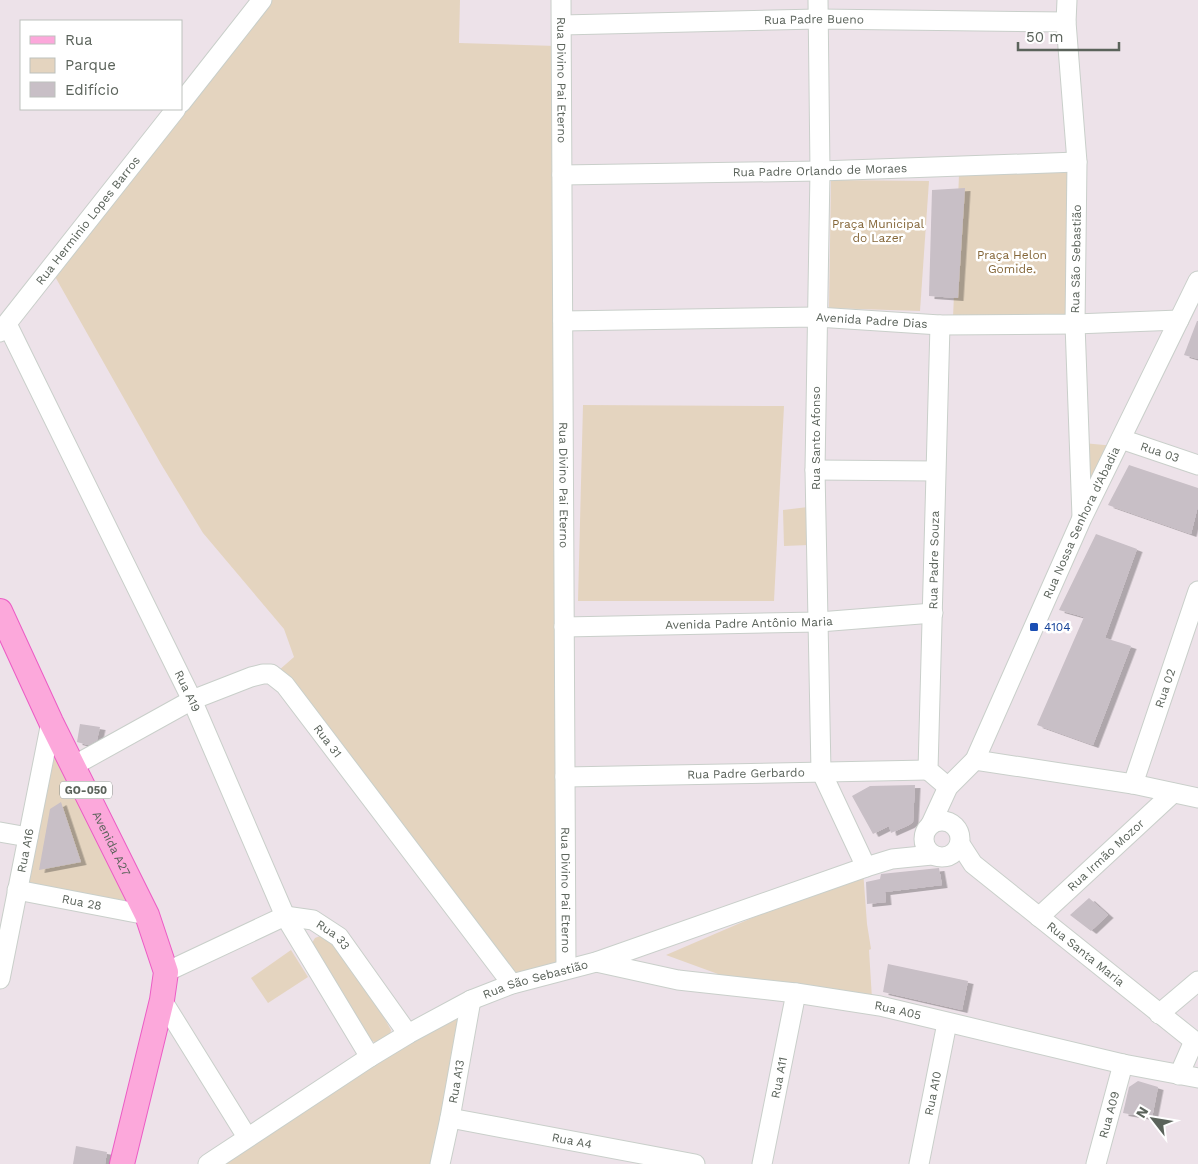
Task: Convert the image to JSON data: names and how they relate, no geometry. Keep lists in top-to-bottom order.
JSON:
{
  "streets": {
    "main road": ["GO-050", "Avenida A27"],
    "street": [
      "Rua Padre Bueno",
      "Rua Divino Pai Eterno",
      "Rua Padre Orlando de Moraes",
      "Rua Herminio Lopes Barros",
      "Rua São Sebastião",
      "Avenida Padre Dias",
      "Rua Santo Afonso",
      "Rua 03",
      "Rua Nossa Senhora d'Abadia",
      "Rua Padre Souza",
      "Avenida Padre Antônio Maria",
      "Rua 02",
      "Rua A19",
      "Rua 31",
      "Rua Padre Gerbardo",
      "Rua A16",
      "Rua Irmão Mozor",
      "Rua 28",
      "Rua 33",
      "Rua Santa Maria",
      "Rua A05",
      "Rua A11",
      "Rua A13",
      "Rua A10",
      "Rua A09",
      "Rua A4"
    ]
  },
  "crossings": [
    ["Rua Padre Bueno", "Rua Divino Pai Eterno"],
    ["Rua Padre Bueno", "Rua São Sebastião"],
    ["Rua Padre Bueno", "Rua Santo Afonso"],
    ["Rua Divino Pai Eterno", "Rua Padre Orlando de Moraes"],
    ["Rua Divino Pai Eterno", "Rua São Sebastião"],
    ["Rua Divino Pai Eterno", "Avenida Padre Dias"],
    ["Rua Divino Pai Eterno", "Avenida Padre Antônio Maria"],
    ["Rua Divino Pai Eterno", "Rua Padre Gerbardo"],
    ["Rua Padre Orlando de Moraes", "Rua São Sebastião"],
    ["Rua Padre Orlando de Moraes", "Rua Santo Afonso"],
    ["Rua Herminio Lopes Barros", "Rua A19"],
    ["Rua São Sebastião", "Avenida Padre Dias"],
    ["Rua São Sebastião", "Rua Santo Afonso"],
    ["Rua São Sebastião", "Rua Nossa Senhora d'Abadia"],
    ["Rua São Sebastião", "Rua A19"],
    ["Rua São Sebastião", "Rua 31"],
    ["Rua São Sebastião", "Rua 33"],
    ["Rua São Sebastião", "Rua Santa Maria"],
    ["Rua São Sebastião", "Rua A05"],
    ["Rua São Sebastião", "Rua A13"],
    ["Avenida Padre Dias", "Rua Santo Afonso"],
    ["Avenida Padre Dias", "Rua Nossa Senhora d'Abadia"],
    ["Avenida Padre Dias", "Rua Padre Souza"],
    ["Rua Santo Afonso", "Avenida Padre Antônio Maria"],
    ["Rua Santo Afonso", "Rua Padre Gerbardo"],
    ["Rua 03", "Rua Nossa Senhora d'Abadia"],
    ["Rua Nossa Senhora d'Abadia", "Rua Santa Maria"],
    ["Rua Padre Souza", "Avenida Padre Antônio Maria"],
    ["Rua Padre Souza", "Rua Padre Gerbardo"],
    ["Rua A19", "Rua 31"],
    ["Rua A19", "Rua 33"],
    ["Rua 31", "Avenida A27"],
    ["Avenida A27", "Rua A16"],
    ["Avenida A27", "Rua 28"],
    ["Rua A16", "Rua 28"],
    ["Rua Irmão Mozor", "Rua Santa Maria"],
    ["Rua A05", "Rua A11"],
    ["Rua A05", "Rua A10"],
    ["Rua A05", "Rua A09"],
    ["Rua A13", "Rua A4"]
  ],
  "parks": ["Praça Municipal do Lazer", "Praça Helon Gomide."],
  "places": {
    "transit": ["4104"]
  },
  "legend": ["Rua", "Parque", "Edifício"],
  "scale_bar": "50 m",
  "north": "top left"
}
